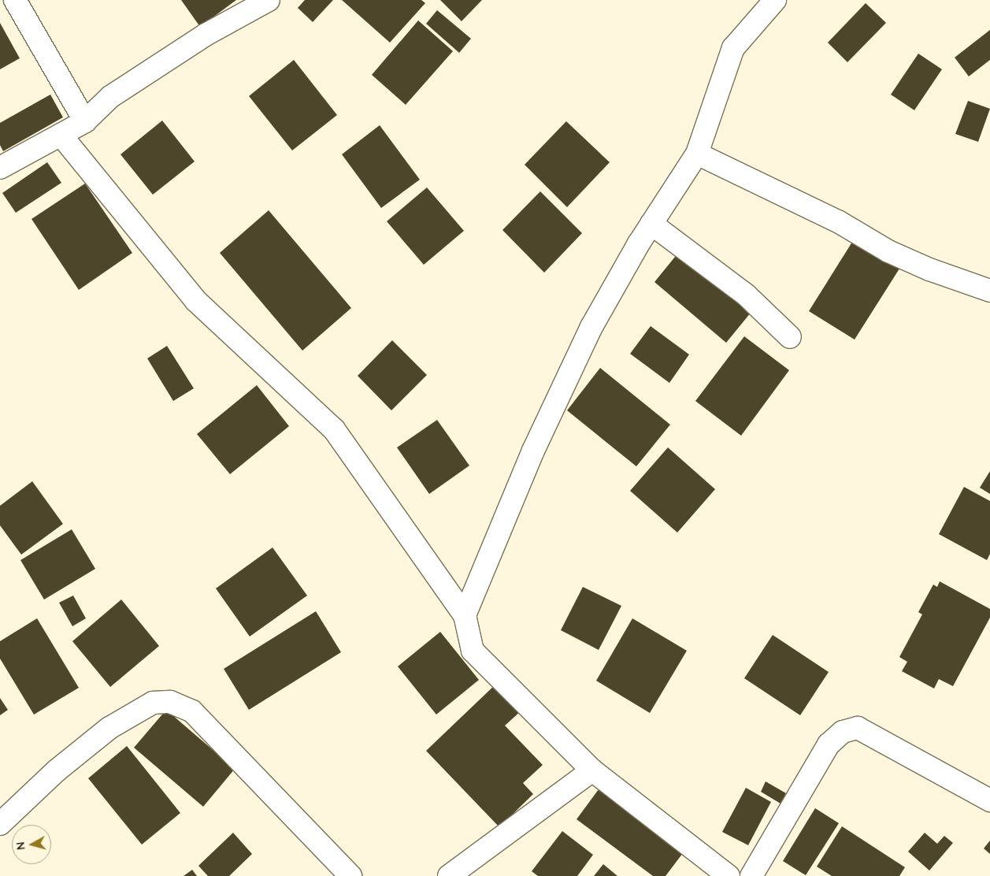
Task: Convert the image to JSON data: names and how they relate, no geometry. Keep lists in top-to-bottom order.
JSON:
{
  "north": "left"
}
